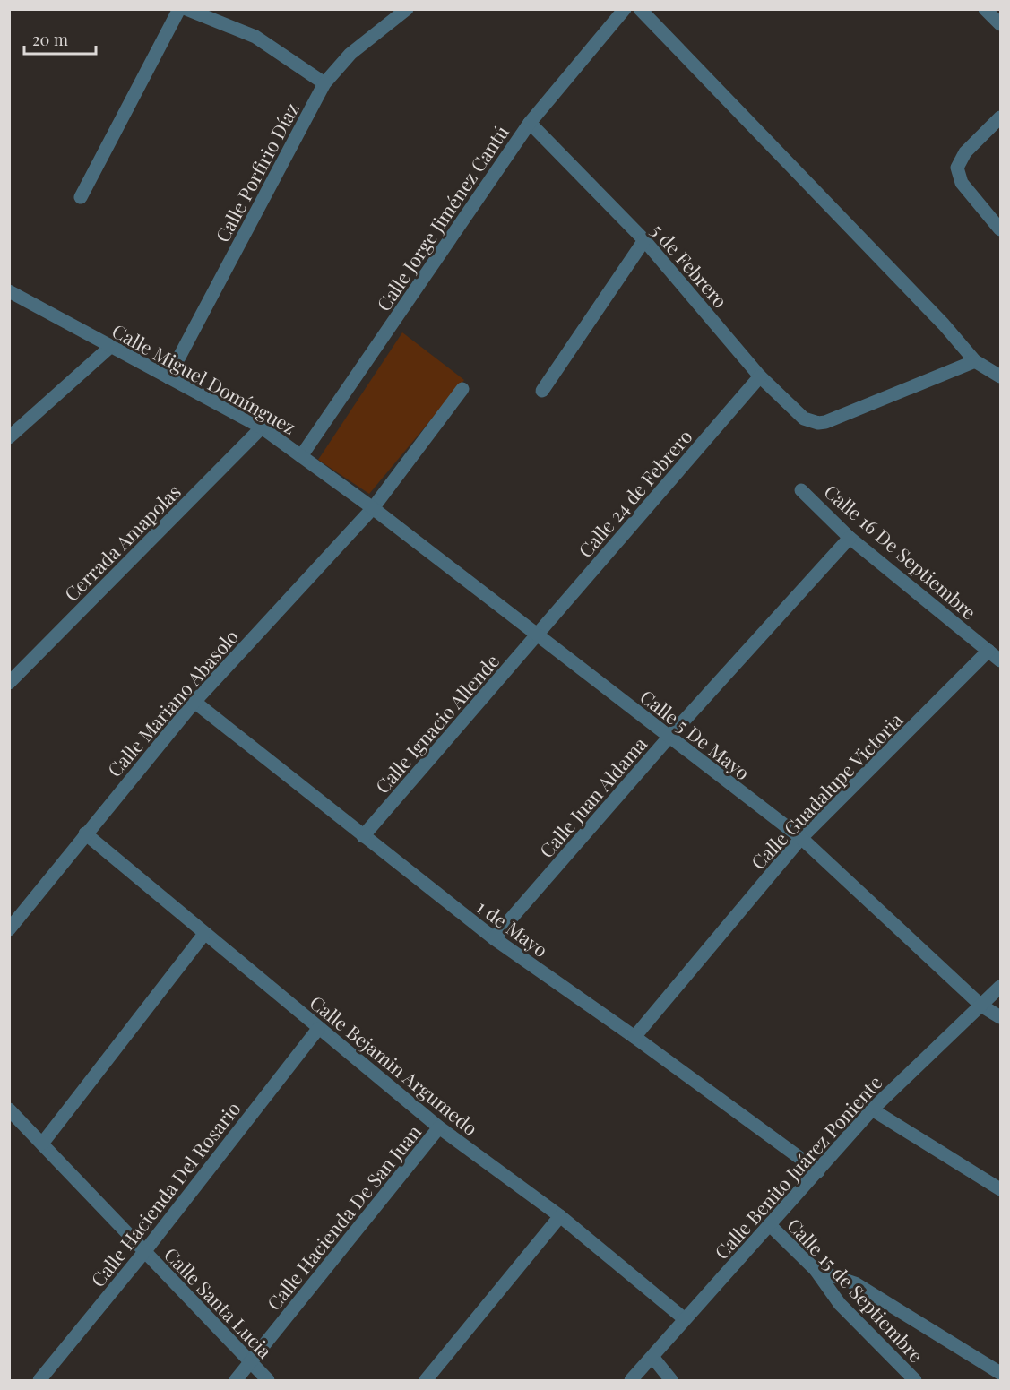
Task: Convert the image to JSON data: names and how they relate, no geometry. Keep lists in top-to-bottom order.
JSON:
{
  "streets": {
    "street": [
      "Calle Porfirio Díaz",
      "Calle Jorge Jiménez Cantú",
      "5 de Febrero",
      "Calle Miguel Domínguez",
      "Calle 24 de Febrero",
      "Cerrada Amapolas",
      "Calle 16 De Septiembre",
      "Calle Mariano Abasolo",
      "Calle Ignacio Allende",
      "Calle 5 De Mayo",
      "Calle Guadalupe Victoria",
      "Calle Juan Aldama",
      "1 de Mayo",
      "Calle Bejamin Argumedo",
      "Calle Benito Juárez Poniente",
      "Calle Hacienda Del Rosario",
      "Calle Hacienda De San Juan",
      "Calle 15 de Septiembre",
      "Calle Santa Lucia"
    ]
  },
  "crossings": [
    ["Calle Porfirio Díaz", "Calle Miguel Domínguez"],
    ["Calle Jorge Jiménez Cantú", "5 de Febrero"],
    ["Calle Jorge Jiménez Cantú", "Calle Miguel Domínguez"],
    ["5 de Febrero", "Calle 24 de Febrero"],
    ["Calle Miguel Domínguez", "Cerrada Amapolas"],
    ["Calle Miguel Domínguez", "Calle Mariano Abasolo"],
    ["Calle Miguel Domínguez", "Calle 5 De Mayo"],
    ["Calle 24 de Febrero", "Calle Ignacio Allende"],
    ["Calle 24 de Febrero", "Calle 5 De Mayo"],
    ["Calle 16 De Septiembre", "Calle Guadalupe Victoria"],
    ["Calle 16 De Septiembre", "Calle Juan Aldama"],
    ["Calle Mariano Abasolo", "Calle 5 De Mayo"],
    ["Calle Mariano Abasolo", "1 de Mayo"],
    ["Calle Mariano Abasolo", "Calle Bejamin Argumedo"],
    ["Calle Ignacio Allende", "Calle 5 De Mayo"],
    ["Calle Ignacio Allende", "1 de Mayo"],
    ["Calle 5 De Mayo", "Calle Guadalupe Victoria"],
    ["Calle 5 De Mayo", "Calle Juan Aldama"],
    ["Calle 5 De Mayo", "Calle Benito Juárez Poniente"],
    ["Calle Guadalupe Victoria", "1 de Mayo"],
    ["Calle Juan Aldama", "1 de Mayo"],
    ["1 de Mayo", "Calle Benito Juárez Poniente"],
    ["Calle Bejamin Argumedo", "Calle Benito Juárez Poniente"],
    ["Calle Bejamin Argumedo", "Calle Hacienda Del Rosario"],
    ["Calle Bejamin Argumedo", "Calle Hacienda De San Juan"],
    ["Calle Benito Juárez Poniente", "Calle 15 de Septiembre"],
    ["Calle Hacienda Del Rosario", "Calle Santa Lucia"],
    ["Calle Hacienda De San Juan", "Calle Santa Lucia"]
  ],
  "scale_bar": "20 m"
}
